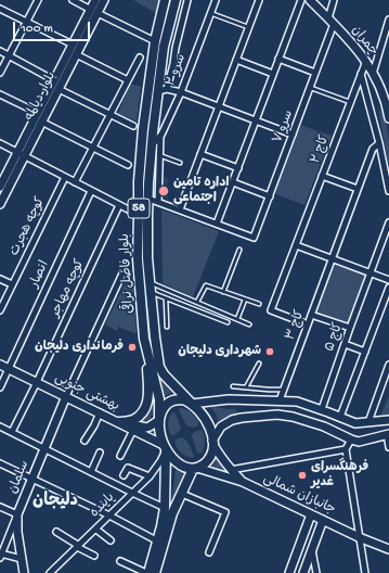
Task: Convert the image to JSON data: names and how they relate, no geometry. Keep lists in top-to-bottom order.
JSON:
{
  "streets": {
    "main road": ["58", "بلوار فاضل نراقی"],
    "street": [
      "چمران",
      "سرو ۲",
      "بلوار دیالمه",
      "سرو ۷",
      "کاج ۲",
      "کوچه هجرت",
      "انصار",
      "کوچه مهاجر",
      "کاج ۳",
      "کاج ۵",
      "بهشتی جنوبی",
      "سلمان",
      "جانبازان شمالی",
      "پاینده"
    ]
  },
  "crossings": [
    ["چمران", "سرو ۷"],
    ["چمران", "کاج ۲"],
    ["سرو ۲", "بلوار فاضل نراقی"],
    ["کاج ۲", "کاج ۳"],
    ["بلوار فاضل نراقی", "بهشتی جنوبی"],
    ["بلوار فاضل نراقی", "جانبازان شمالی"],
    ["بلوار فاضل نراقی", "پاینده"],
    ["انصار", "بهشتی جنوبی"],
    ["کوچه مهاجر", "بهشتی جنوبی"],
    ["بهشتی جنوبی", "سلمان"],
    ["بهشتی جنوبی", "جانبازان شمالی"],
    ["بهشتی جنوبی", "پاینده"],
    ["جانبازان شمالی", "پاینده"]
  ],
  "districts": ["دلیجان"],
  "places": [
    "اداره تامین اجتماعی",
    "فرمانداری دلیجان",
    "شهرداری دلیجان",
    "فرهنگسرای غدیر"
  ],
  "scale_bar": "100 m"
}
